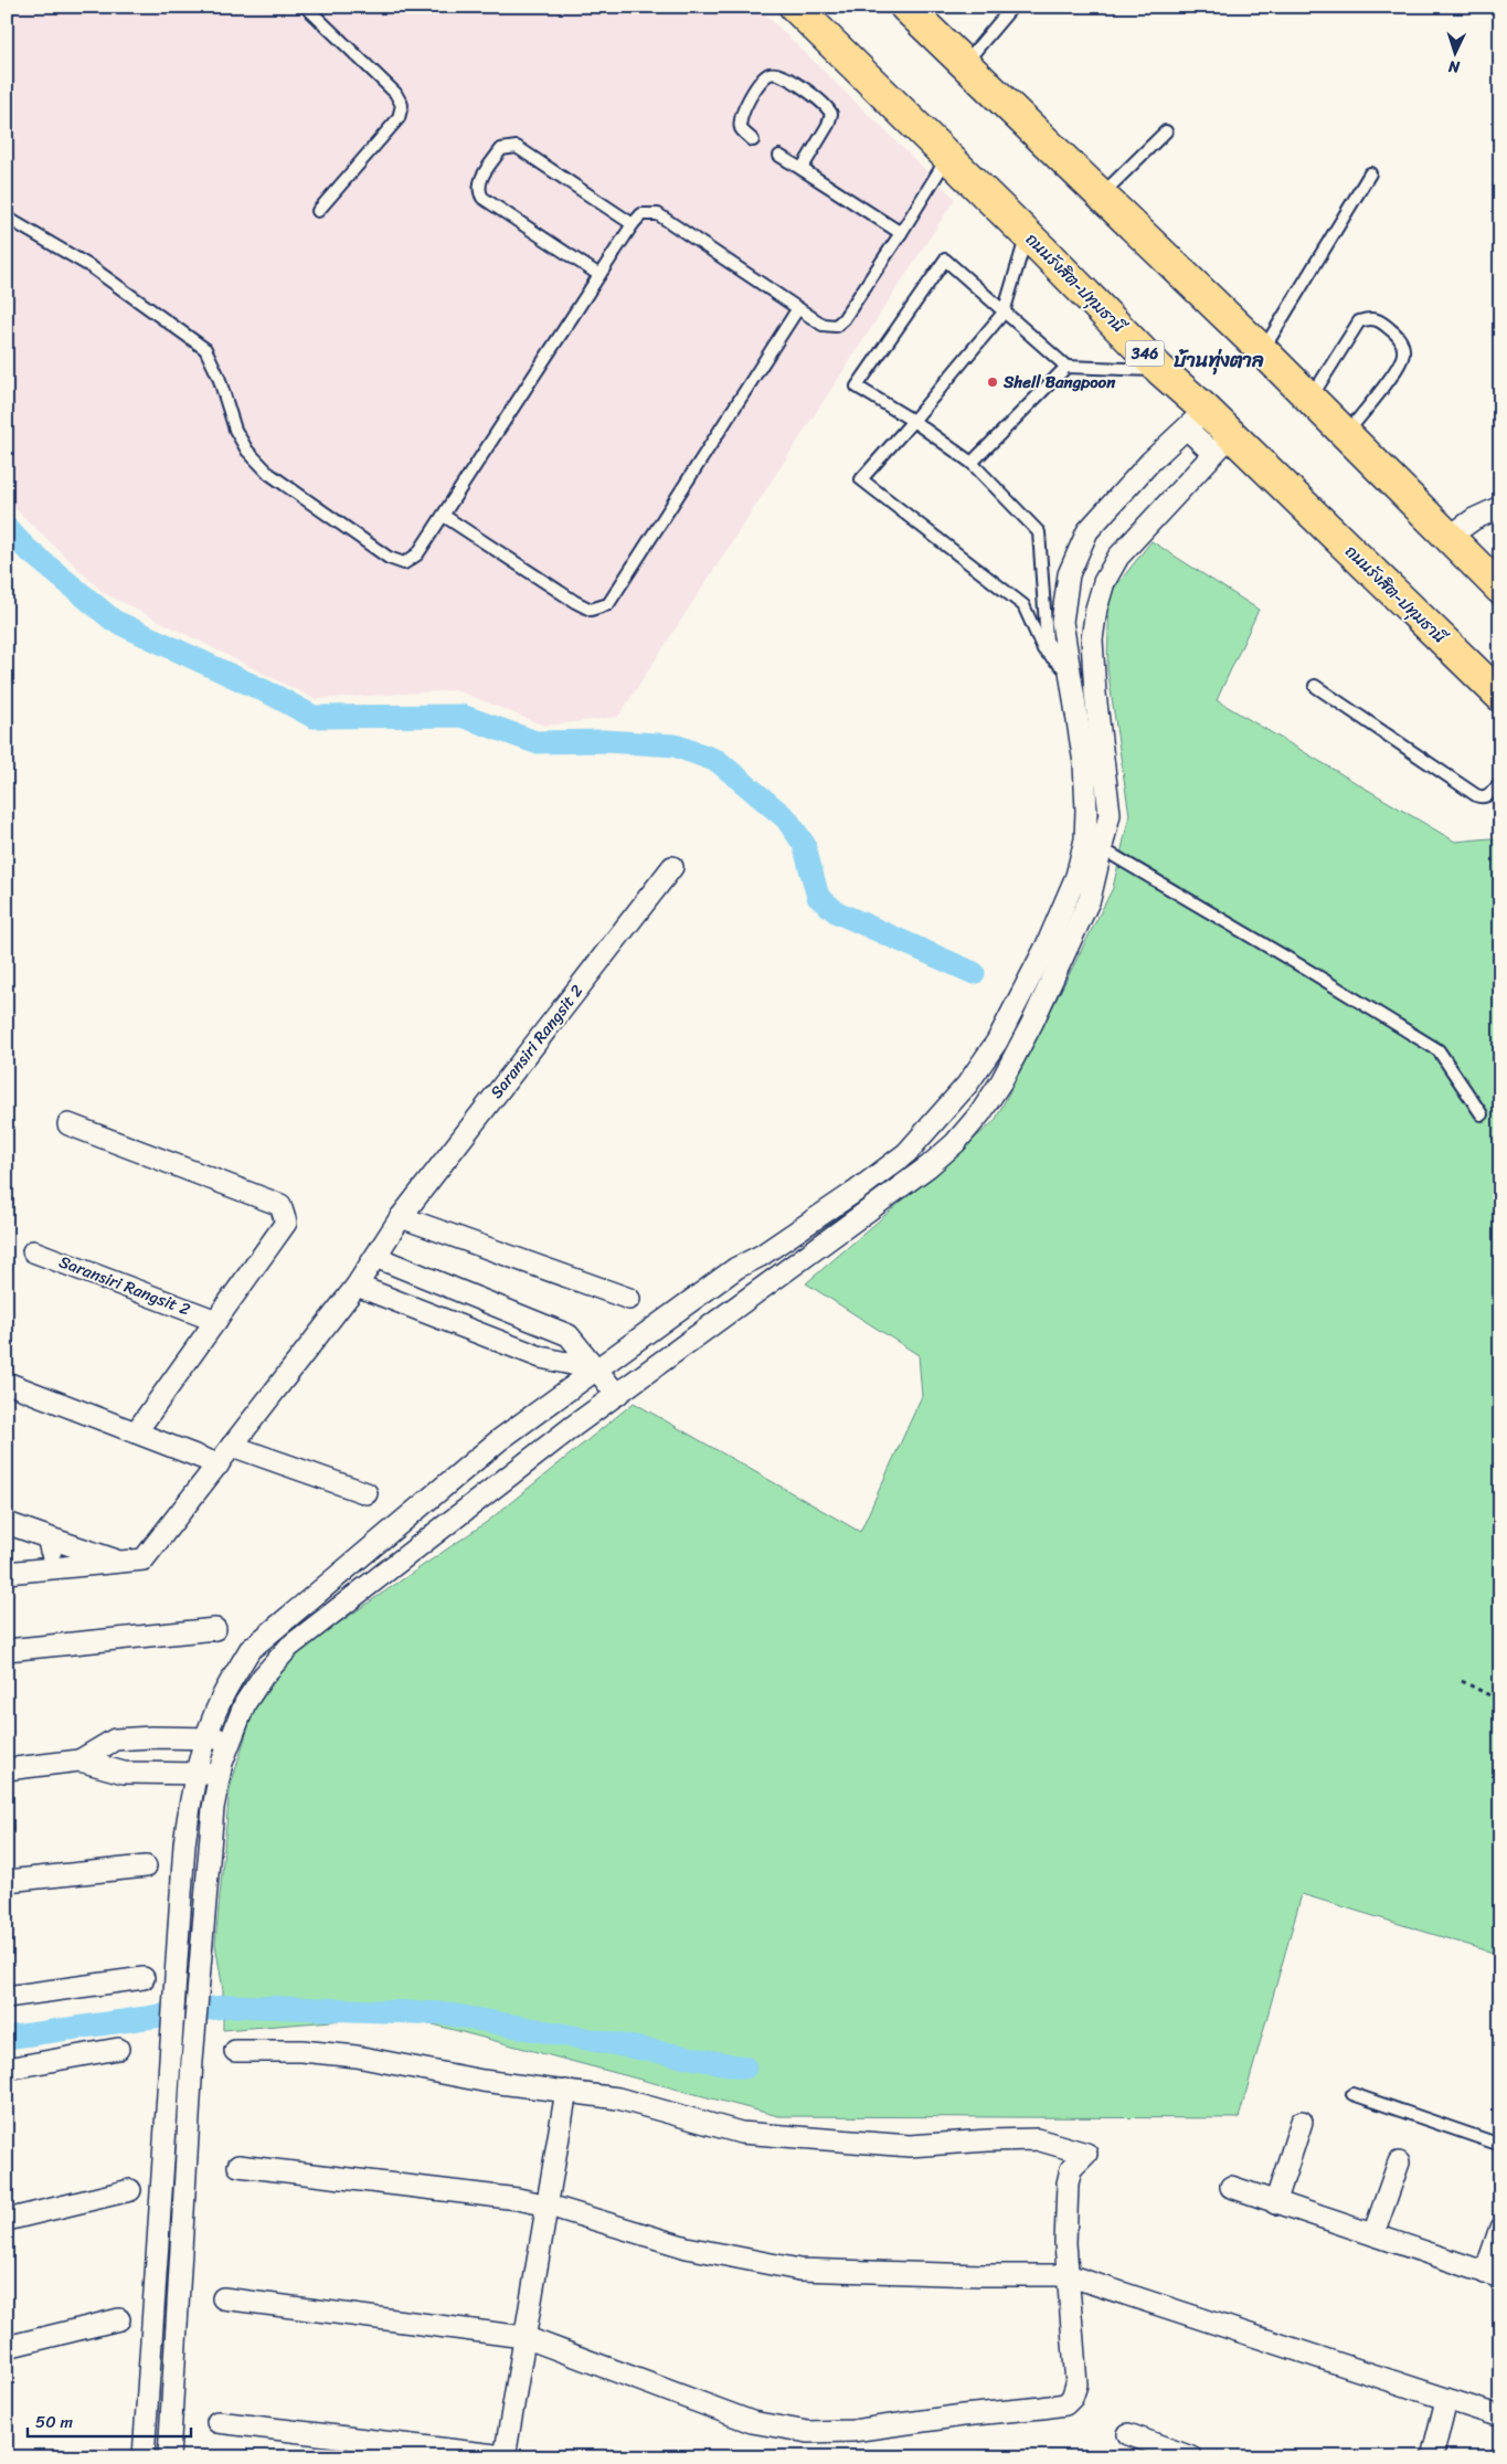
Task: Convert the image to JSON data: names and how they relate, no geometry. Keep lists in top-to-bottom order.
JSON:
{
  "streets": {
    "main road": ["ถนนรังสิต-ปทุมธานี", "346"],
    "street": ["Saransiri Rangsit 2"]
  },
  "districts": ["บ้านทุ่งตาล"],
  "places": ["Shell Bangpoon"],
  "scale_bar": "50 m",
  "north": "bottom"
}
